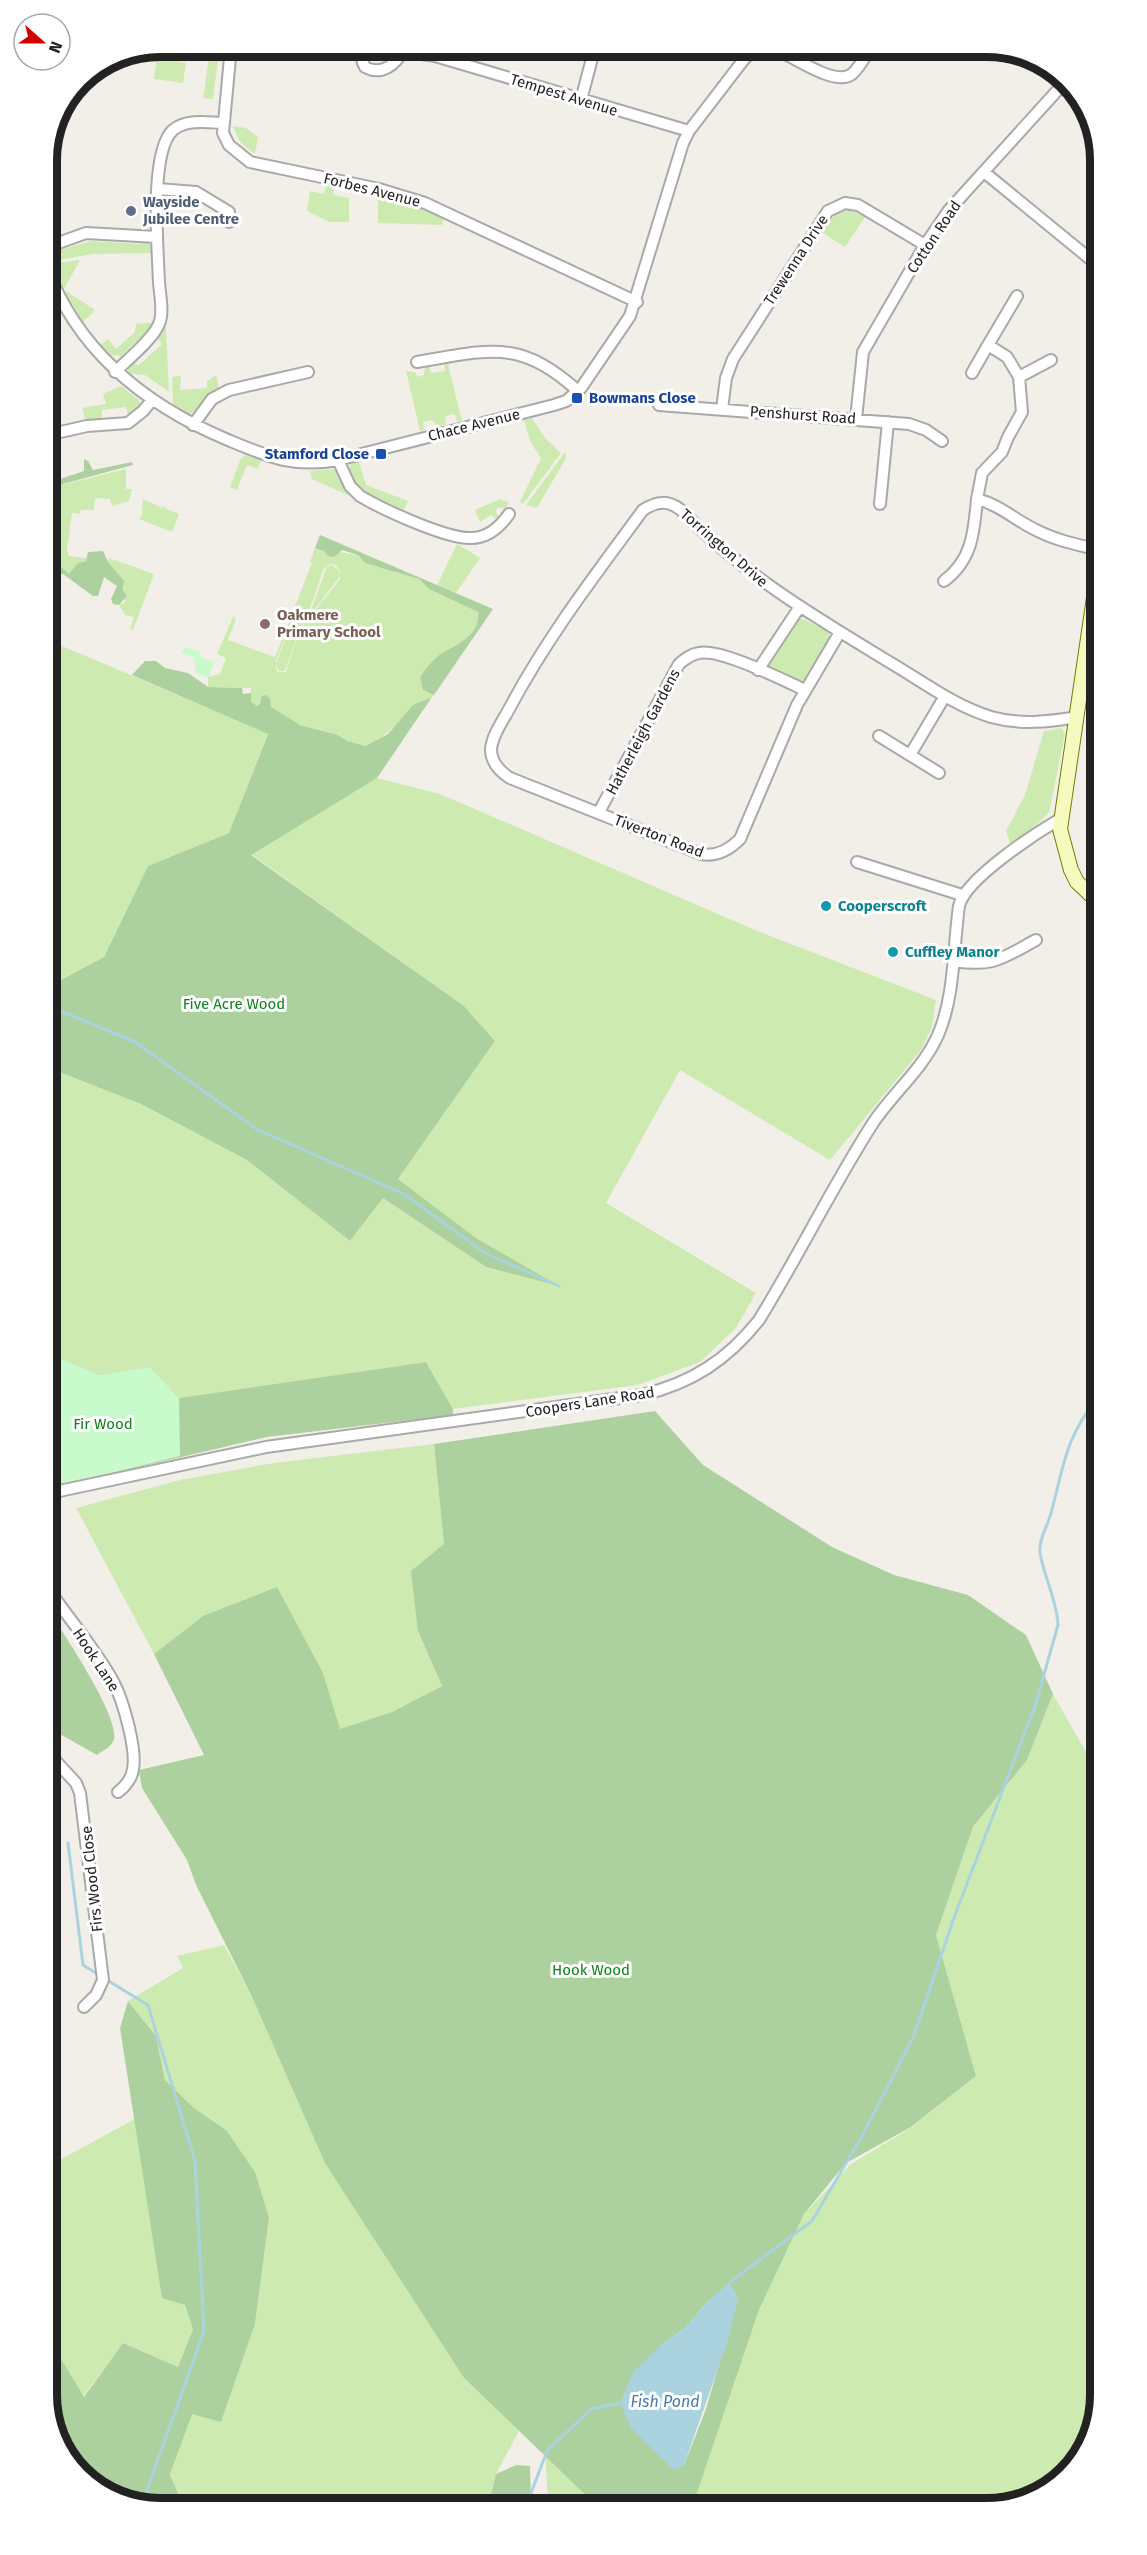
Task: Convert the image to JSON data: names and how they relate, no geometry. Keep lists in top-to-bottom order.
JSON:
{
  "streets": {
    "street": [
      "Tempest Avenue",
      "Forbes Avenue",
      "Cotton Road",
      "Trewenna Drive",
      "Penshurst Road",
      "Chace Avenue",
      "Torrington Drive",
      "Hatherleigh Gardens",
      "Tiverton Road",
      "Coopers Lane Road",
      "Hook Lane",
      "Firs Wood Close"
    ]
  },
  "crossings": [
    ["Tempest Avenue", "Chace Avenue"],
    ["Forbes Avenue", "Chace Avenue"],
    ["Cotton Road", "Trewenna Drive"],
    ["Cotton Road", "Penshurst Road"],
    ["Trewenna Drive", "Penshurst Road"],
    ["Torrington Drive", "Tiverton Road"],
    ["Hatherleigh Gardens", "Tiverton Road"]
  ],
  "water": ["Fish Pond"],
  "parks": ["Five Acre Wood", "Fir Wood", "Hook Wood"],
  "places": {
    "other": [
      "Wayside Jubilee Centre",
      "Oakmere Primary School",
      "Cooperscroft",
      "Cuffley Manor"
    ],
    "transit": ["Bowmans Close", "Stamford Close"]
  },
  "north": "right"
}
